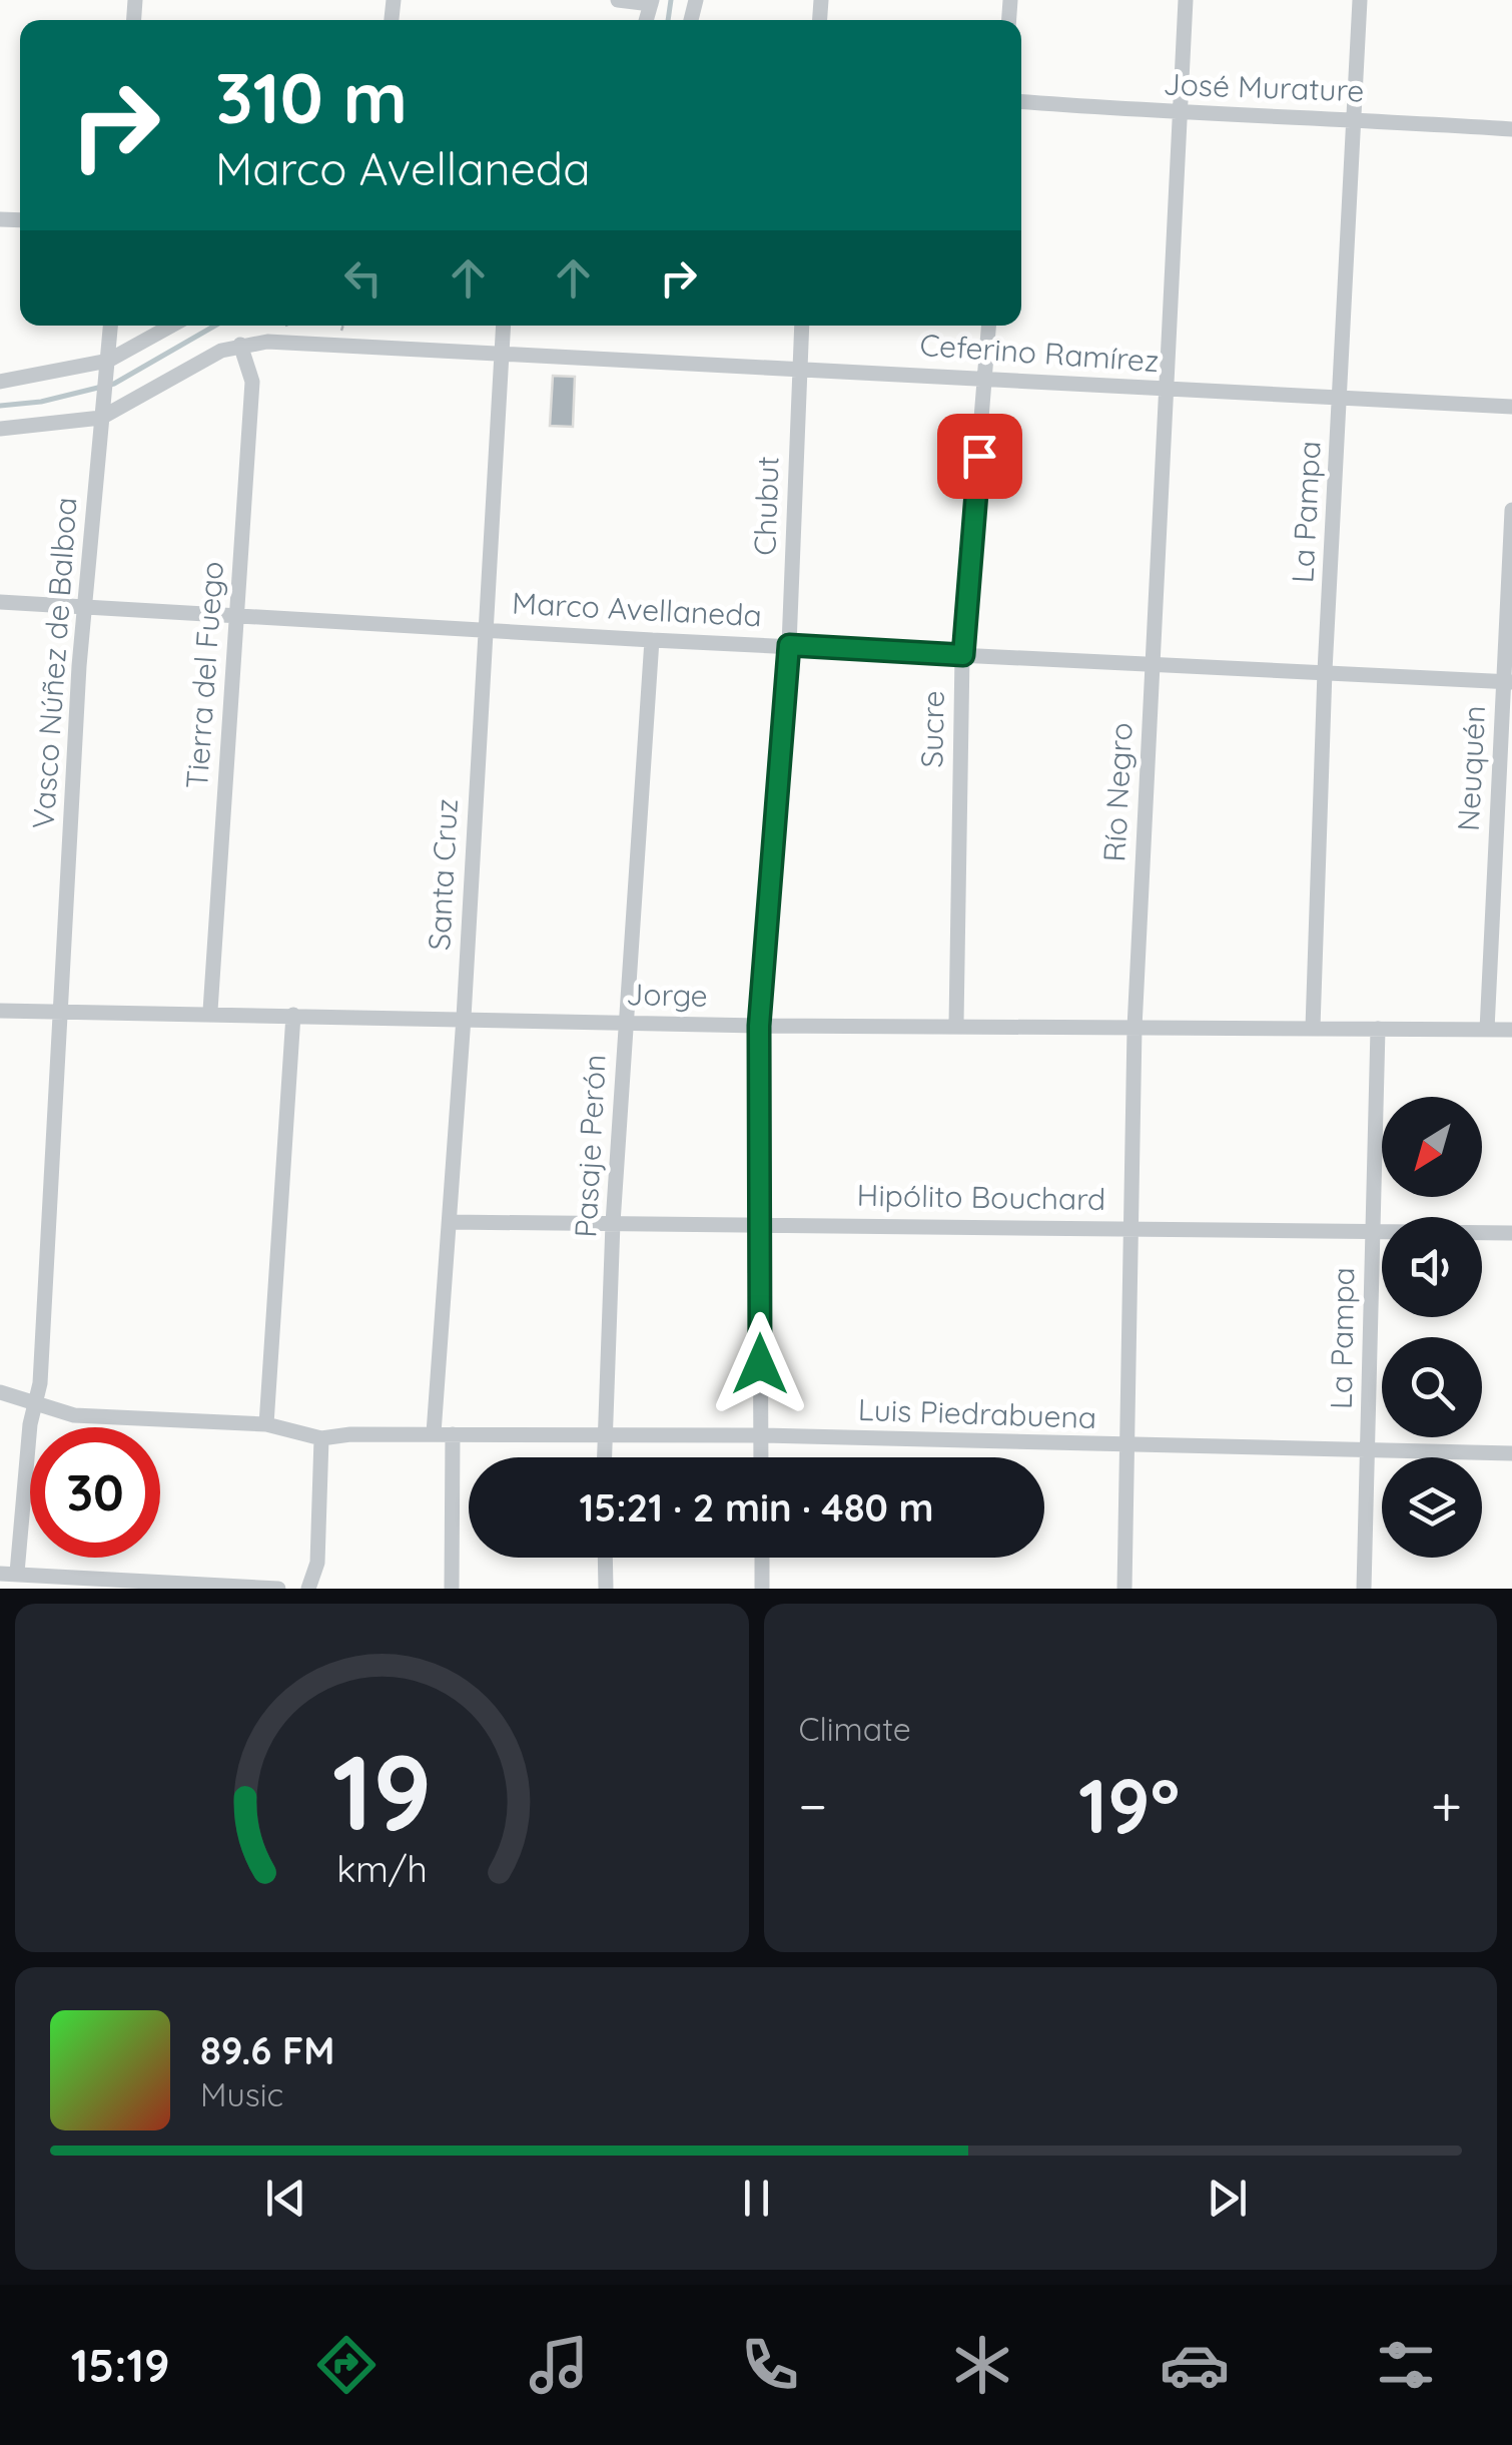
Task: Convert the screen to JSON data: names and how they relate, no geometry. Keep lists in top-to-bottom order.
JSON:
{
  "streets": {
    "street": [
      "José Murature",
      "Ceferino Ramírez",
      "Chubut",
      "La Pampa",
      "Marco Avellaneda",
      "Vasco Núñez de Balboa",
      "Tierra del Fuego",
      "Sucre",
      "Neuquén",
      "Río Negro",
      "Santa Cruz",
      "Jorge",
      "Pasaje Perón",
      "Hipólito Bouchard",
      "Luis Piedrabuena"
    ]
  },
  "crossings": [
    ["José Murature", "La Pampa"],
    ["José Murature", "Río Negro"],
    ["Ceferino Ramírez", "Chubut"],
    ["Ceferino Ramírez", "La Pampa"],
    ["Ceferino Ramírez", "Vasco Núñez de Balboa"],
    ["Ceferino Ramírez", "Tierra del Fuego"],
    ["Ceferino Ramírez", "Sucre"],
    ["Ceferino Ramírez", "Río Negro"],
    ["Ceferino Ramírez", "Santa Cruz"],
    ["Chubut", "Marco Avellaneda"],
    ["Chubut", "Jorge"],
    ["Chubut", "Hipólito Bouchard"],
    ["Chubut", "Luis Piedrabuena"],
    ["La Pampa", "Marco Avellaneda"],
    ["La Pampa", "Jorge"],
    ["La Pampa", "Hipólito Bouchard"],
    ["La Pampa", "Luis Piedrabuena"],
    ["Marco Avellaneda", "Vasco Núñez de Balboa"],
    ["Marco Avellaneda", "Tierra del Fuego"],
    ["Marco Avellaneda", "Sucre"],
    ["Marco Avellaneda", "Neuquén"],
    ["Marco Avellaneda", "Río Negro"],
    ["Marco Avellaneda", "Santa Cruz"],
    ["Marco Avellaneda", "Pasaje Perón"],
    ["Vasco Núñez de Balboa", "Jorge"],
    ["Tierra del Fuego", "Jorge"],
    ["Sucre", "Jorge"],
    ["Neuquén", "Jorge"],
    ["Río Negro", "Jorge"],
    ["Río Negro", "Hipólito Bouchard"],
    ["Río Negro", "Luis Piedrabuena"],
    ["Santa Cruz", "Jorge"],
    ["Santa Cruz", "Hipólito Bouchard"],
    ["Santa Cruz", "Luis Piedrabuena"],
    ["Jorge", "Pasaje Perón"],
    ["Pasaje Perón", "Hipólito Bouchard"],
    ["Pasaje Perón", "Luis Piedrabuena"]
  ],
  "north": "bottom left",
  "page": {
    "turn": ["310 m", "Marco Avellaneda"],
    "limit": "30",
    "trip": "15:21 · 2 min · 480 m",
    "tile": "Climate",
    "heat": ["−", "19°", "+"],
    "song": ["89.6 FM", "Music"],
    "tabs": "15:19",
    "gauge": ["19", "km/h"]
  }
}
